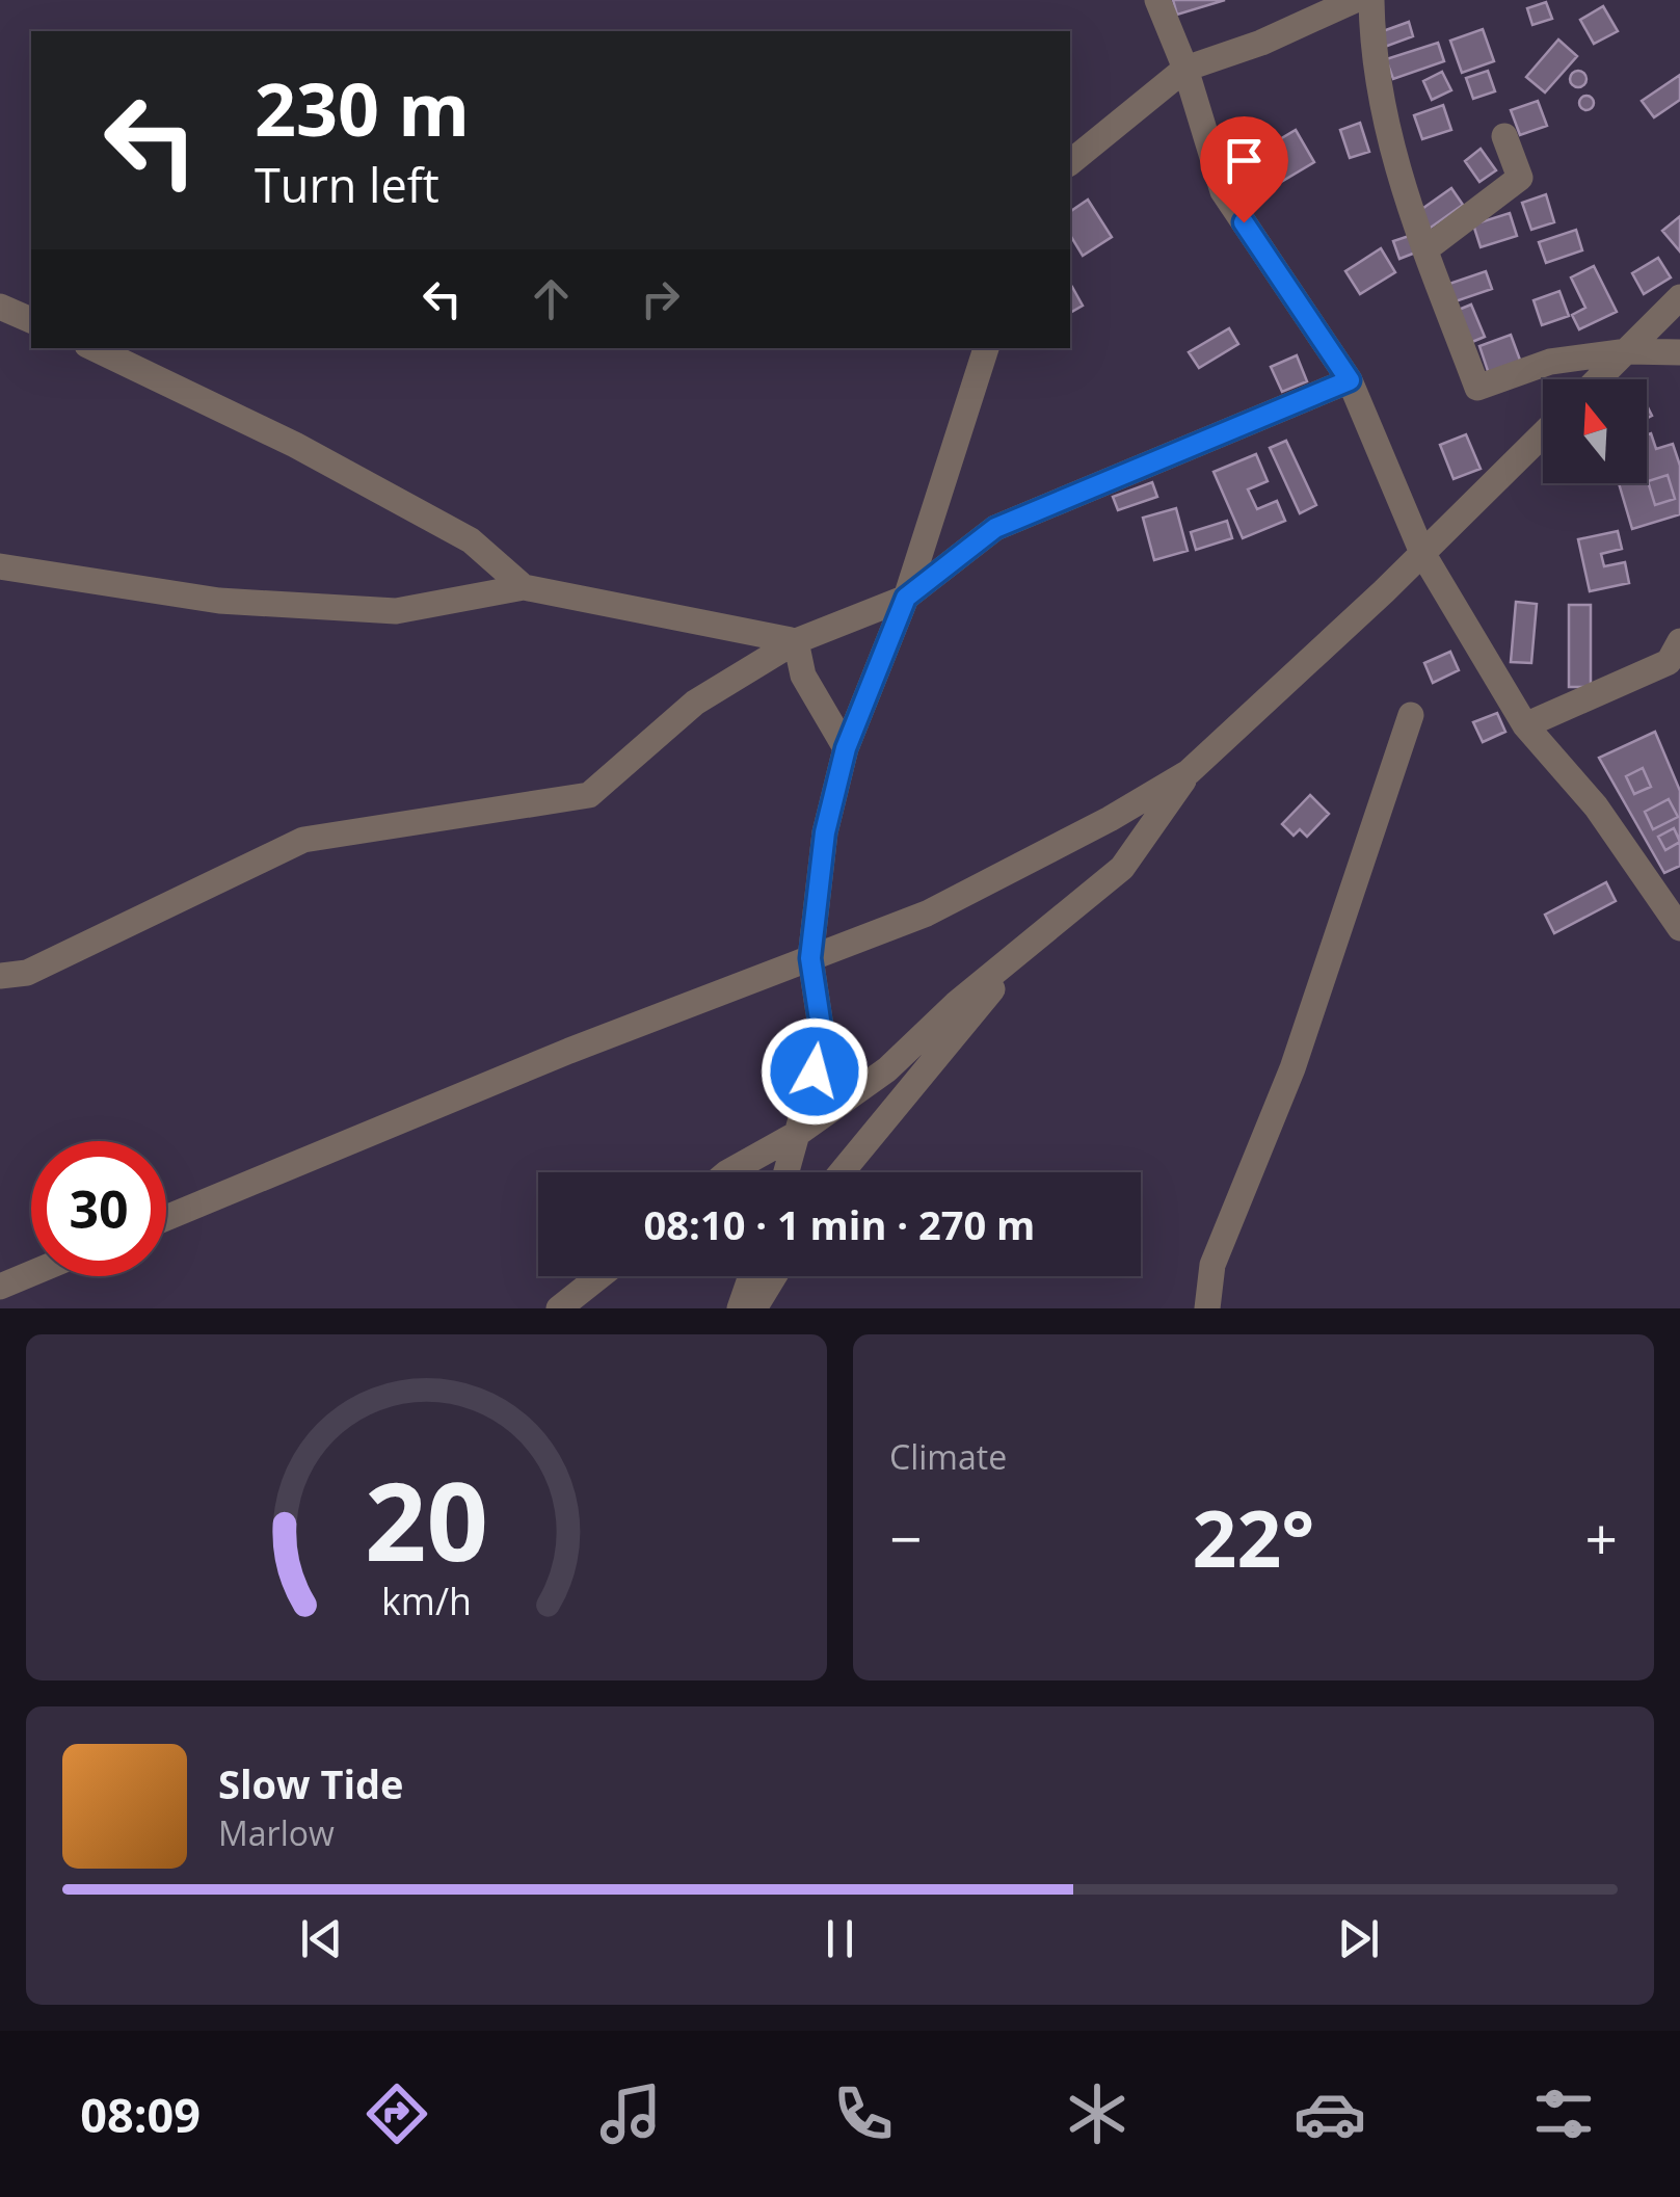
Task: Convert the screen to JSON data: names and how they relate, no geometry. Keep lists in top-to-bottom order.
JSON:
{
  "north": "top",
  "page": {
    "turn": ["230 m", "Turn left"],
    "limit": "30",
    "trip": "08:10 · 1 min · 270 m",
    "tile": "Climate",
    "heat": ["−", "22°", "+"],
    "song": ["Slow Tide", "Marlow"],
    "tabs": "08:09",
    "gauge": ["20", "km/h"]
  }
}
